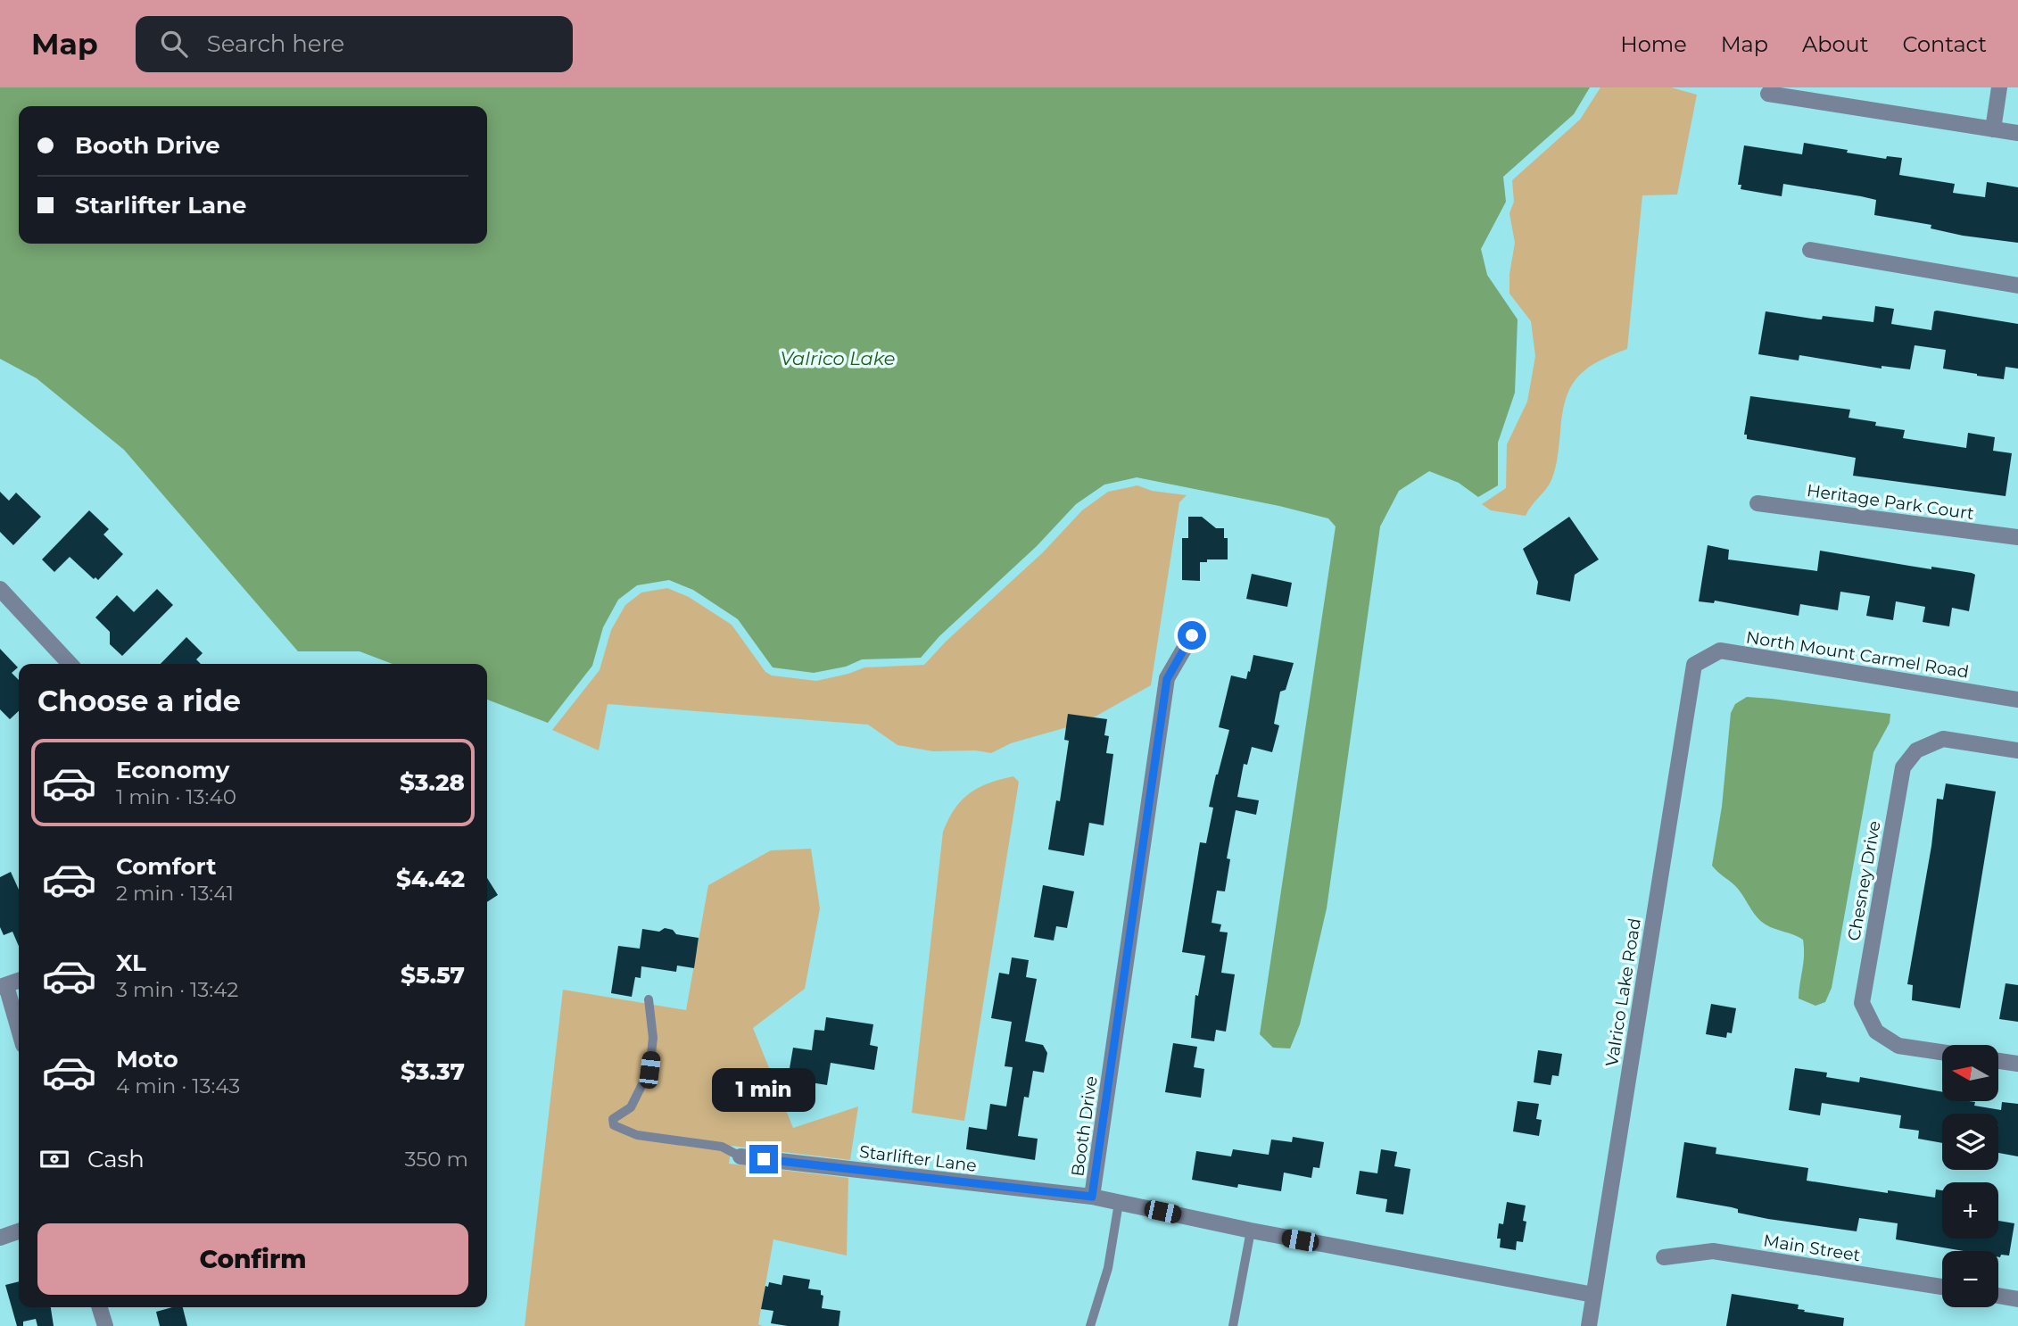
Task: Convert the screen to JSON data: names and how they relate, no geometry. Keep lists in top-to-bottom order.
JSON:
{
  "streets": {
    "street": [
      "Heritage Park Court",
      "North Mount Carmel Road",
      "Chesney Drive",
      "Valrico Lake Road",
      "Booth Drive",
      "Starlifter Lane",
      "Main Street"
    ]
  },
  "crossings": [
    ["North Mount Carmel Road", "Valrico Lake Road"],
    ["Valrico Lake Road", "Booth Drive"],
    ["Booth Drive", "Starlifter Lane"]
  ],
  "water": ["Valrico Lake"],
  "north": "left",
  "page": {
    "header": "Map",
    "search": "Search here",
    "nav": [
      "Home",
      "Map",
      "About",
      "Contact"
    ],
    "banner": ["Booth Drive", "Starlifter Lane"],
    "heading": "Choose a ride",
    "list": [
      {
        "name": "Economy",
        "note": "1 min · 13:40",
        "value": "$3.28"
      },
      {
        "name": "Comfort",
        "note": "2 min · 13:41",
        "value": "$4.42"
      },
      {
        "name": "XL",
        "note": "3 min · 13:42",
        "value": "$5.57"
      },
      {
        "name": "Moto",
        "note": "4 min · 13:43",
        "value": "$3.37"
      }
    ],
    "map_buttons": ["+", "−"],
    "bubble": "1 min",
    "pay": ["Cash", "350 m"],
    "buttons": "Confirm"
  }
}
